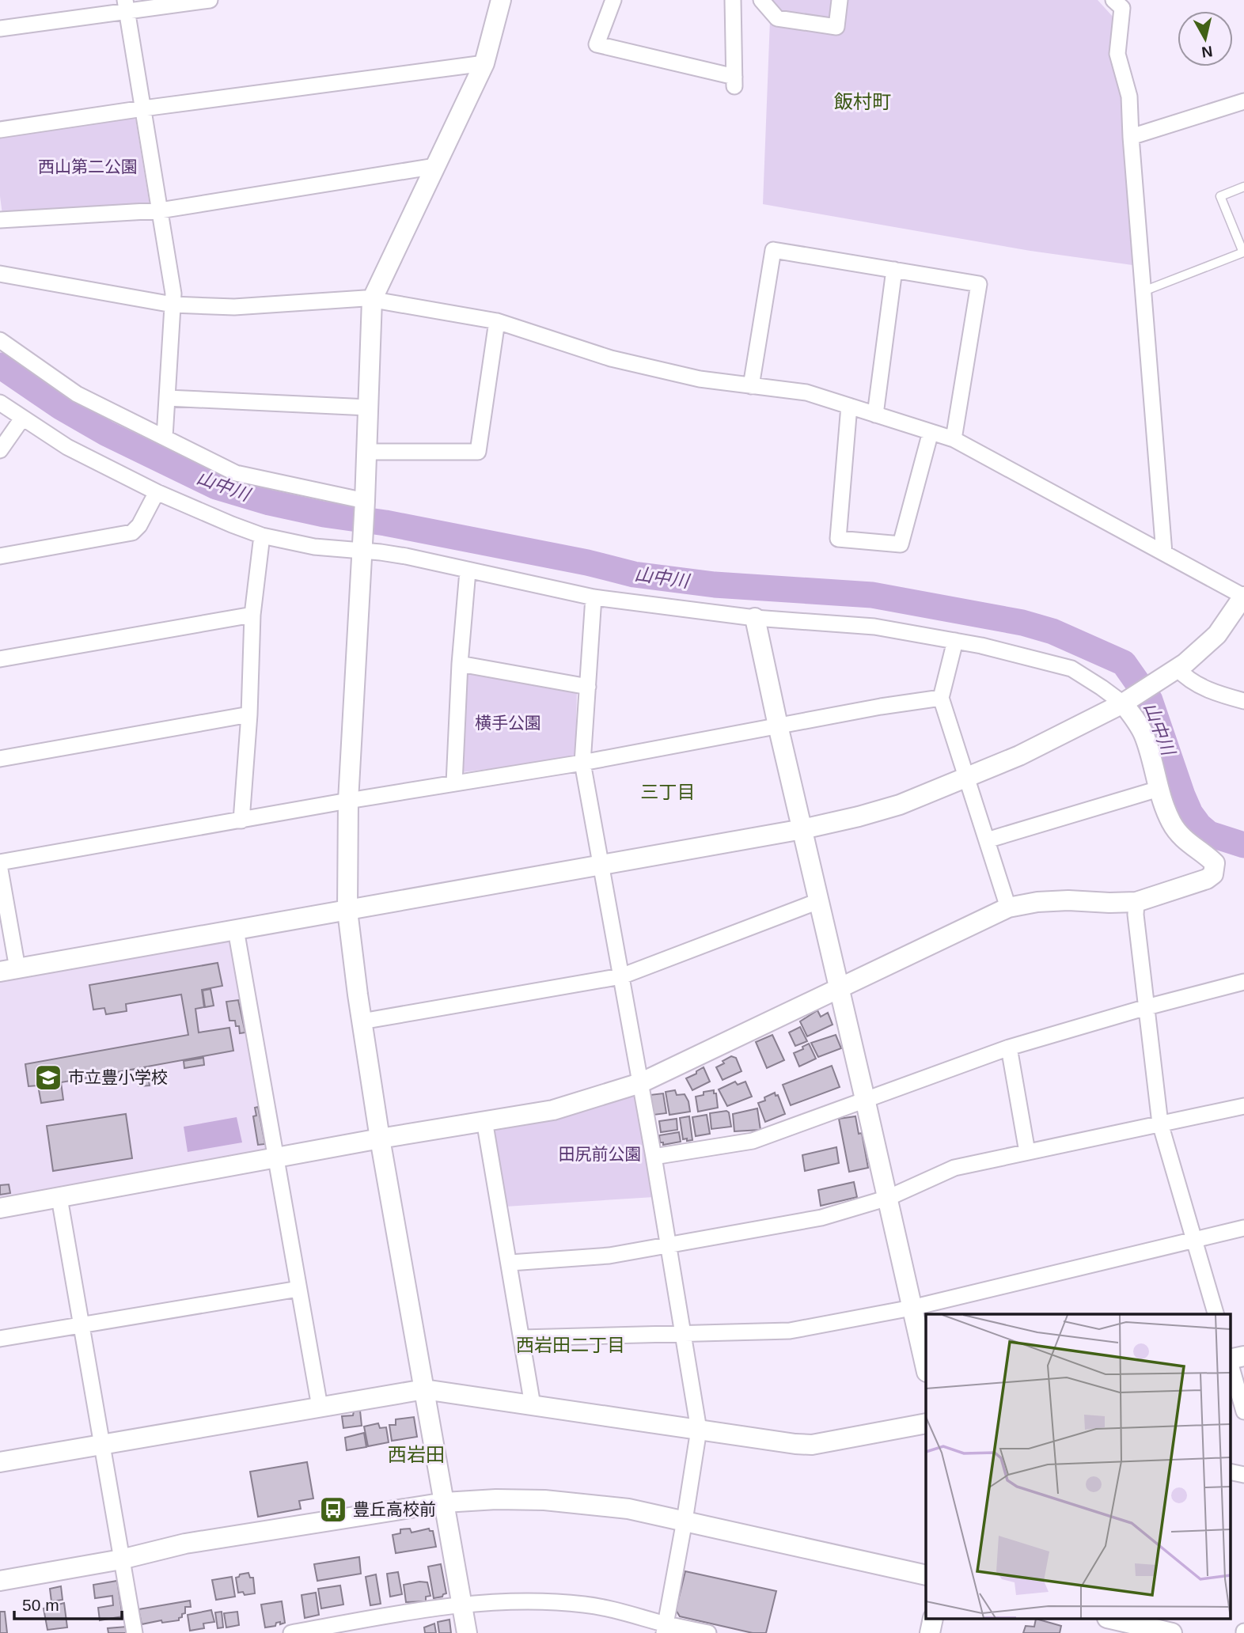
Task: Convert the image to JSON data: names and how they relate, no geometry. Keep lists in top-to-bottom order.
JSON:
{
  "districts": [
    "飯村町",
    "三丁目",
    "西岩田二丁目",
    "西岩田"
  ],
  "water": ["山中川"],
  "parks": ["西山第二公園", "横手公園", "田尻前公園"],
  "places": {
    "school or university": ["市立豊小学校"],
    "bus stop": ["豊丘高校前"]
  },
  "scale_bar": "50 m",
  "north": "bottom"
}
